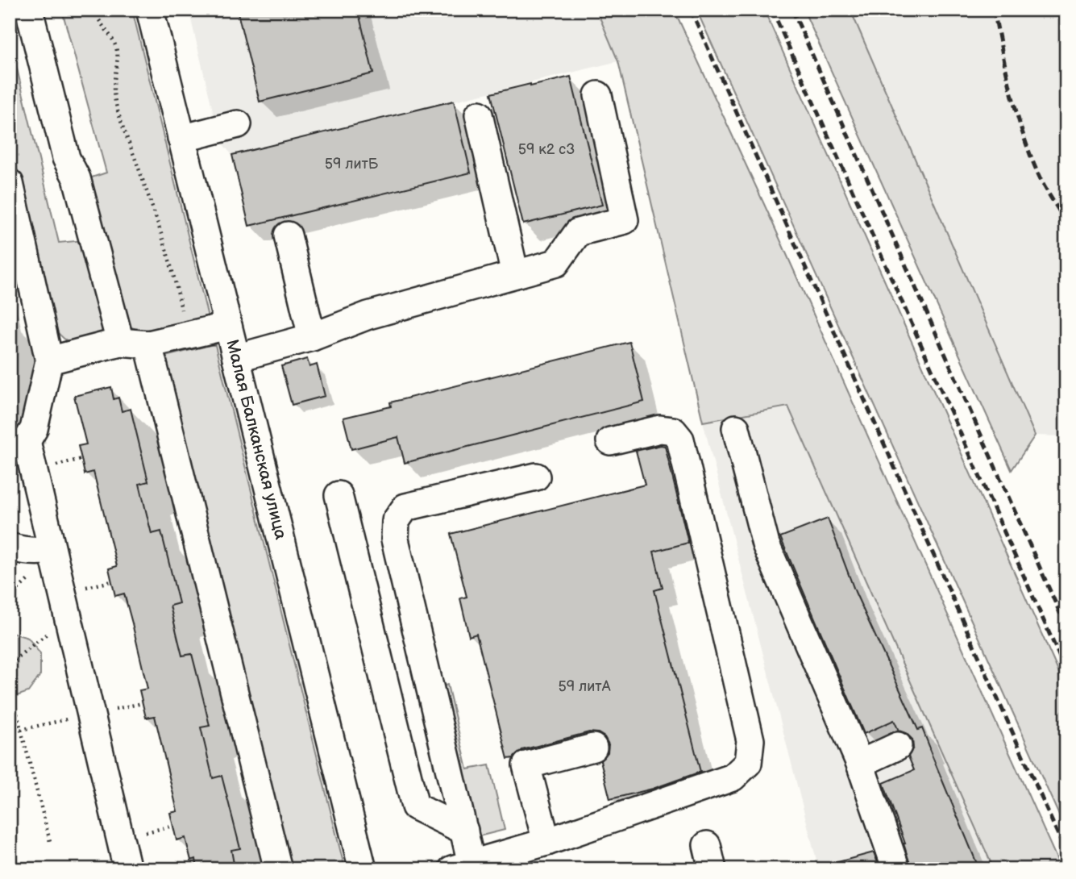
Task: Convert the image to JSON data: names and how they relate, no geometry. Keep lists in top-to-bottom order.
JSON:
{
  "streets": {
    "street": ["Малая Балканская улица"]
  },
  "house_numbers": ["59 к2 с3", "59 литБ", "59 литА"]
}
